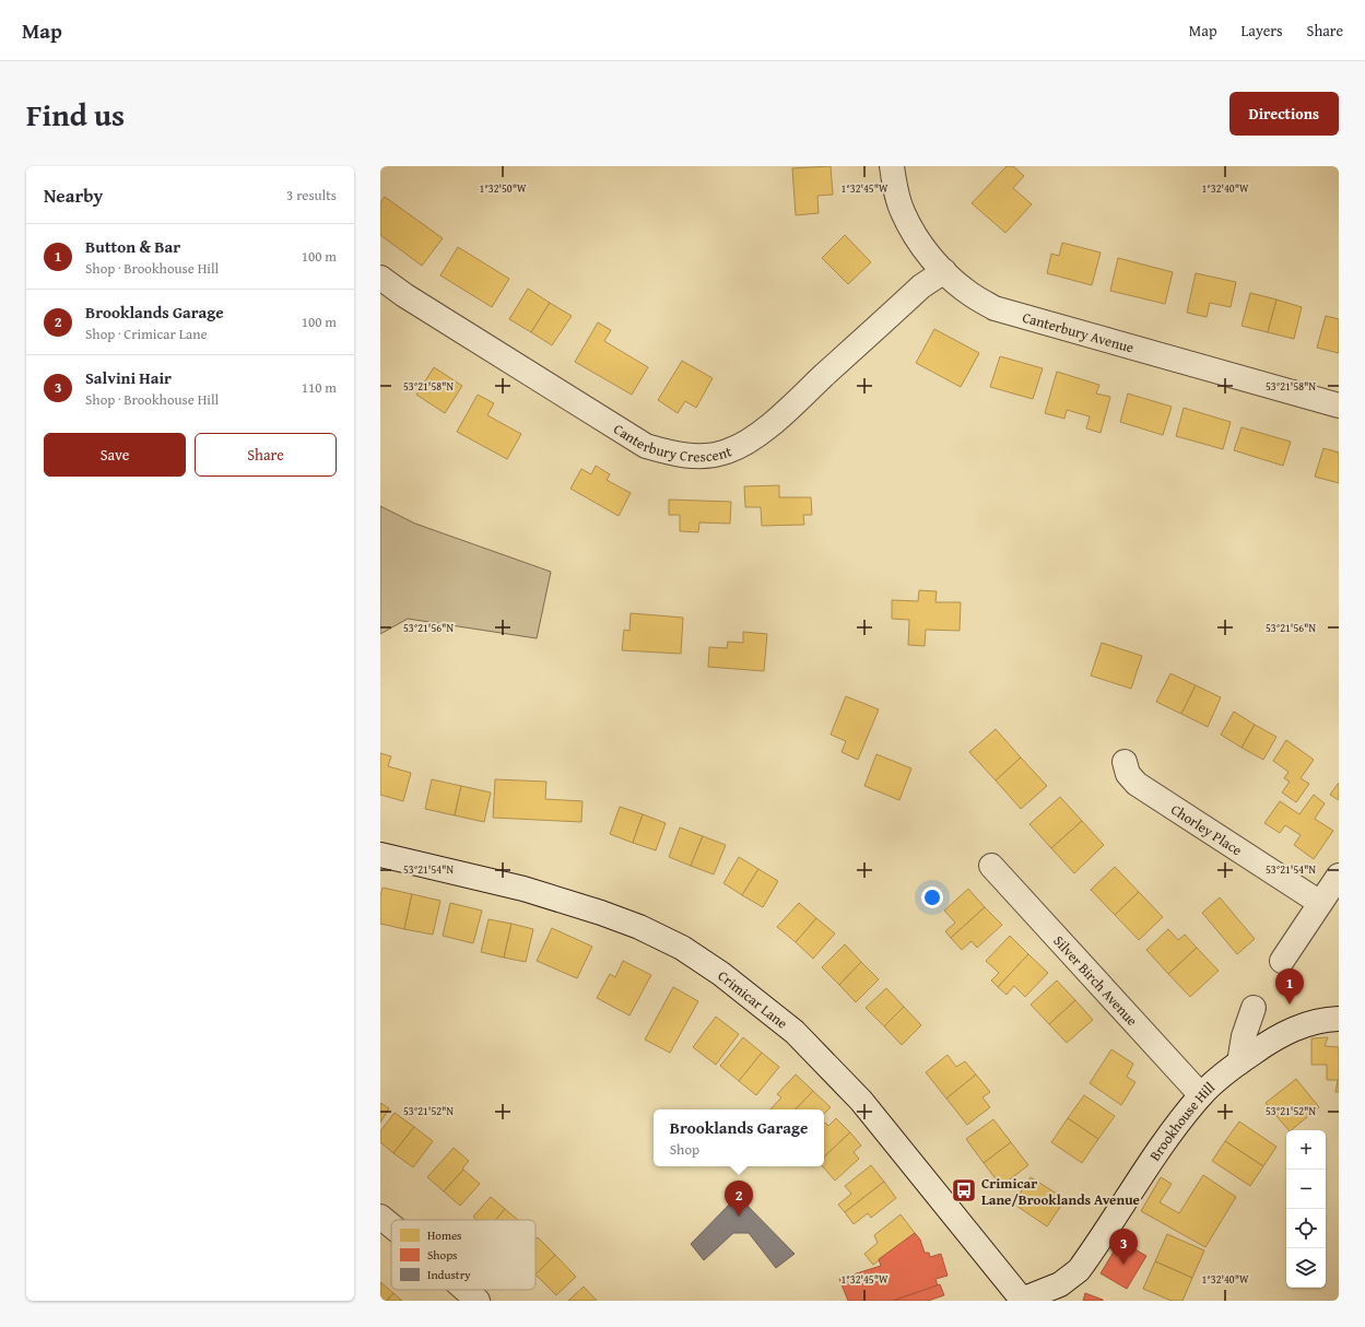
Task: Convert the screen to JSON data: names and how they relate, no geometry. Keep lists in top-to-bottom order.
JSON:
{
  "streets": {
    "street": [
      "Canterbury Avenue",
      "Canterbury Crescent",
      "Chorley Place",
      "Silver Birch Avenue",
      "Crimicar Lane",
      "Brookhouse Hill"
    ]
  },
  "crossings": [
    ["Canterbury Avenue", "Canterbury Crescent"],
    ["Silver Birch Avenue", "Brookhouse Hill"],
    ["Crimicar Lane", "Brookhouse Hill"]
  ],
  "places": {
    "bus stop": ["Crimicar Lane/Brooklands Avenue"]
  },
  "legend": ["Homes", "Shops", "Industry"],
  "page": {
    "header": "Map",
    "nav": ["Map", "Layers", "Share"],
    "title": "Find us",
    "buttons": [
      "Directions",
      ["Save", "Share"]
    ],
    "heading": ["Nearby", "3 results"],
    "list": [
      {
        "mark": "1",
        "name": "Button & Bar",
        "note": "Shop · Brookhouse Hill",
        "value": "100 m"
      },
      {
        "mark": "2",
        "name": "Brooklands Garage",
        "note": "Shop · Crimicar Lane",
        "value": "100 m"
      },
      {
        "mark": "3",
        "name": "Salvini Hair",
        "note": "Shop · Brookhouse Hill",
        "value": "110 m"
      }
    ],
    "pins": ["1", "2", "3"],
    "popup": ["Brooklands Garage", "Shop"],
    "map_buttons": ["+", "−"]
  },
  "coordinates": [
    "1°32'50\"W",
    "1°32'45\"W",
    "1°32'40\"W",
    "53°21'58\"N",
    "53°21'56\"N",
    "53°21'54\"N",
    "53°21'52\"N"
  ]
}
